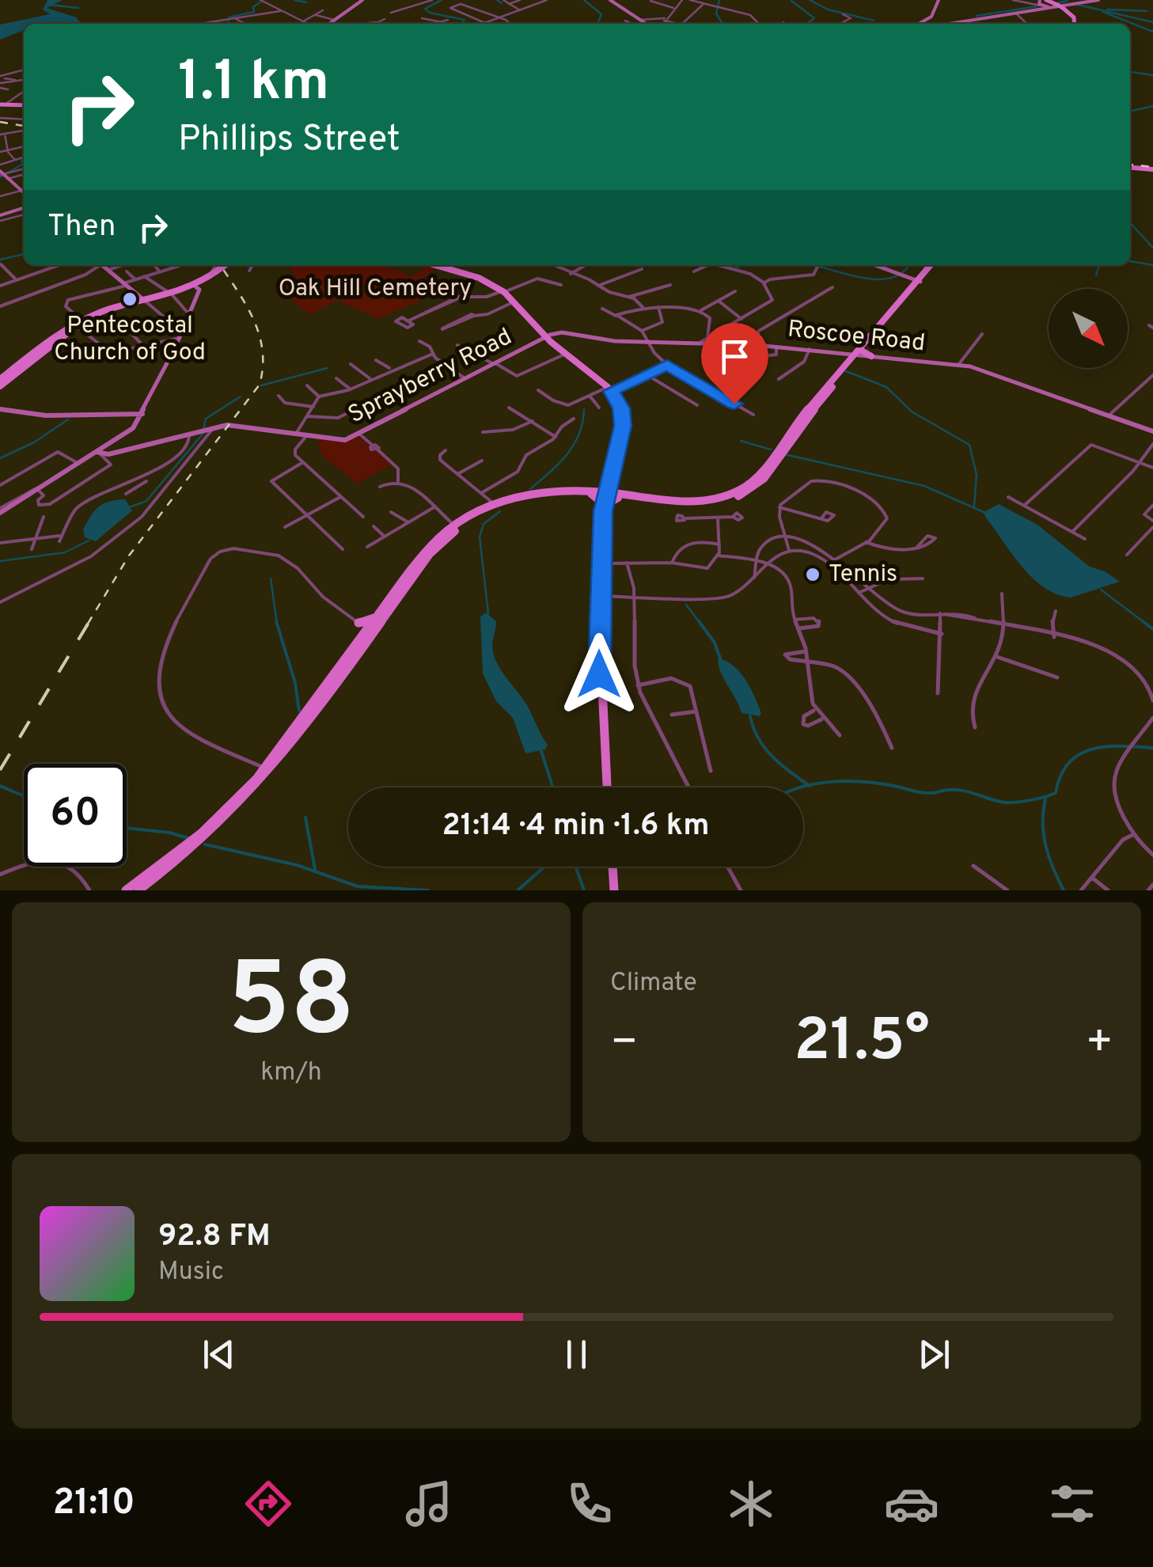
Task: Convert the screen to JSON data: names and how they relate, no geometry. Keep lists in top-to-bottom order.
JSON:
{
  "streets": {
    "street": ["Roscoe Road", "Sprayberry Road"]
  },
  "crossings": [
    ["Roscoe Road", "Sprayberry Road"]
  ],
  "parks": ["Oak Hill Cemetery"],
  "places": ["Pentecostal Church of God", "Tennis"],
  "north": "bottom right",
  "page": {
    "turn": ["1.1 km", "Phillips Street"],
    "then": "Then",
    "limit": "60",
    "trip": "21:14 · 4 min · 1.6 km",
    "tile": [
      ["58", "km/h"],
      "Climate"
    ],
    "heat": ["−", "21.5°", "+"],
    "song": ["92.8 FM", "Music"],
    "tabs": "21:10"
  }
}
